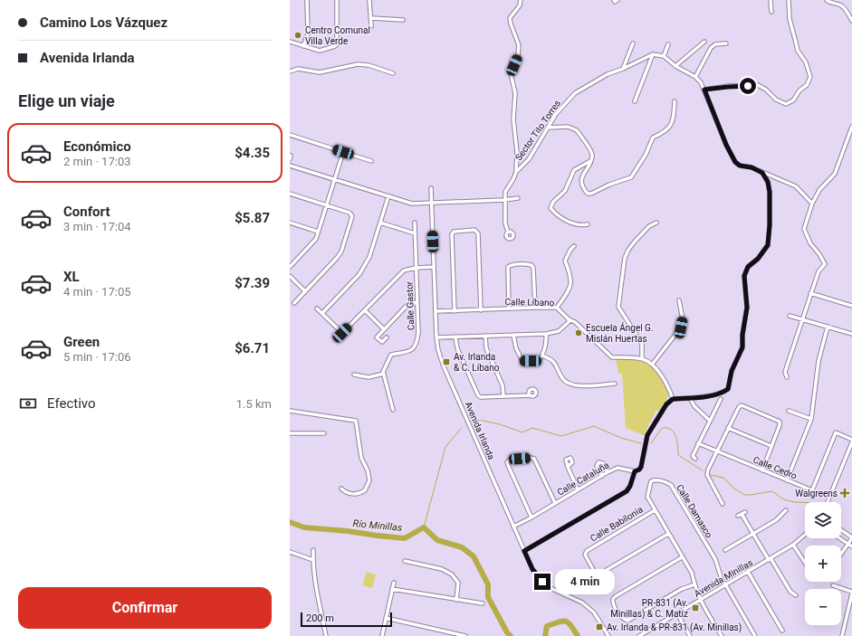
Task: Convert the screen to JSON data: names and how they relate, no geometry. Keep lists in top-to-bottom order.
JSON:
{
  "streets": {
    "street": [
      "Sector Tito Torres",
      "Calle Líbano",
      "Calle Gastor",
      "Avenida Irlanda",
      "Calle Cedro",
      "Calle Cataluña",
      "Calle Damasco",
      "Calle Babilonia",
      "Avenida Minillas"
    ]
  },
  "crossings": [
    ["Calle Líbano", "Avenida Irlanda"],
    ["Avenida Irlanda", "Calle Cataluña"],
    ["Calle Damasco", "Calle Babilonia"],
    ["Calle Damasco", "Avenida Minillas"]
  ],
  "water": ["Río Minillas"],
  "places": {
    "other": ["Centro Comunal Villa Verde", "Escuela Ángel G. Mislán Huertas"],
    "transit": ["Av. Irlanda & C. Líbano", "PR-831 (Av. Minillas) & C. Matiz", "Av. Irlanda & PR-831 (Av. Minillas)"],
    "health": ["Walgreens"]
  },
  "scale_bar": "200 m",
  "page": {
    "banner": ["Camino Los Vázquez", "Avenida Irlanda"],
    "heading": "Elige un viaje",
    "list": [
      {
        "name": "Económico",
        "note": "2 min · 17:03",
        "value": "$4.35"
      },
      {
        "name": "Confort",
        "note": "3 min · 17:04",
        "value": "$5.87"
      },
      {
        "name": "XL",
        "note": "4 min · 17:05",
        "value": "$7.39"
      },
      {
        "name": "Green",
        "note": "5 min · 17:06",
        "value": "$6.71"
      }
    ],
    "pay": ["Efectivo", "1.5 km"],
    "map_buttons": ["+", "−"],
    "bubble": "4 min",
    "buttons": "Confirmar",
    "scale": "200 m"
  }
}
